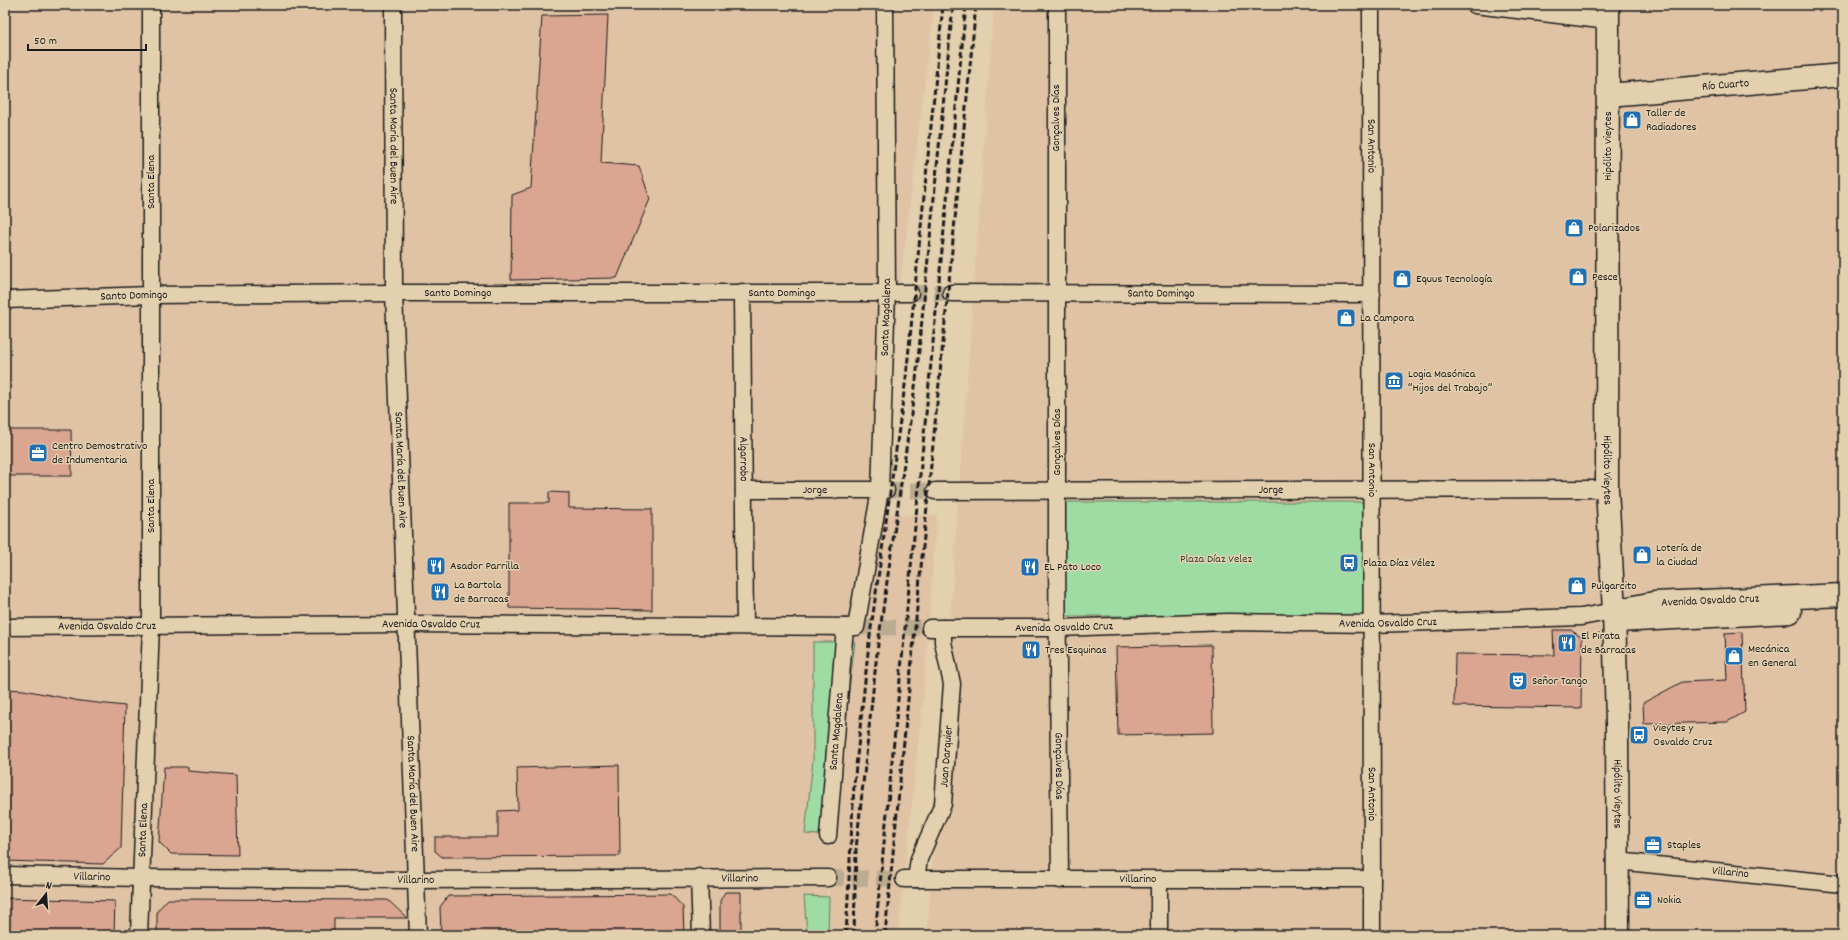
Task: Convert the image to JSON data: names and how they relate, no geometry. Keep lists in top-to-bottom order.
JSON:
{
  "streets": {
    "main road": ["Río Cuarto", "Hipólito Vieytes", "Avenida Osvaldo Cruz"],
    "street": [
      "Gonçalves Días",
      "Santa María del Buen Aire",
      "San Antonio",
      "Santa Elena",
      "Santo Domingo",
      "Santa Magdalena",
      "Algarrobo",
      "Jorge",
      "Juan Darquier",
      "Villarino"
    ]
  },
  "crossings": [
    ["Río Cuarto", "Hipólito Vieytes"],
    ["Gonçalves Días", "Santo Domingo"],
    ["Gonçalves Días", "Jorge"],
    ["Gonçalves Días", "Avenida Osvaldo Cruz"],
    ["Gonçalves Días", "Villarino"],
    ["Santa María del Buen Aire", "Santo Domingo"],
    ["Santa María del Buen Aire", "Avenida Osvaldo Cruz"],
    ["Santa María del Buen Aire", "Villarino"],
    ["San Antonio", "Santo Domingo"],
    ["San Antonio", "Jorge"],
    ["San Antonio", "Avenida Osvaldo Cruz"],
    ["San Antonio", "Villarino"],
    ["Hipólito Vieytes", "Jorge"],
    ["Hipólito Vieytes", "Avenida Osvaldo Cruz"],
    ["Hipólito Vieytes", "Villarino"],
    ["Santa Elena", "Santo Domingo"],
    ["Santa Elena", "Avenida Osvaldo Cruz"],
    ["Santa Elena", "Villarino"],
    ["Santo Domingo", "Santa Magdalena"],
    ["Santo Domingo", "Algarrobo"],
    ["Santa Magdalena", "Jorge"],
    ["Santa Magdalena", "Avenida Osvaldo Cruz"],
    ["Algarrobo", "Jorge"],
    ["Algarrobo", "Avenida Osvaldo Cruz"],
    ["Avenida Osvaldo Cruz", "Juan Darquier"],
    ["Juan Darquier", "Villarino"]
  ],
  "parks": ["Plaza Díaz Velez"],
  "places": {
    "shop": [
      "Taller de Radiadores",
      "Polarizados",
      "Pesce",
      "Equus Tecnología",
      "La Campora",
      "Lotería de la Ciudad",
      "Pulgarcito",
      "Mecánica en General"
    ],
    "museum": ["Logia Masónica “Hijos del Trabajo”"],
    "office": ["Centro Demostrativo de Indumentaria", "Staples", "Nokia"],
    "bus stop": ["Plaza Díaz Vélez", "Vieytes y Osvaldo Cruz"],
    "restaurant": [
      "Asador Parrilla",
      "EL Pato Loco",
      "La Bartola de Barracas",
      "El Pirata de Barracas",
      "Tres Esquinas"
    ],
    "theatre": ["Señor Tango"]
  },
  "scale_bar": "50 m",
  "north": "top"
}
